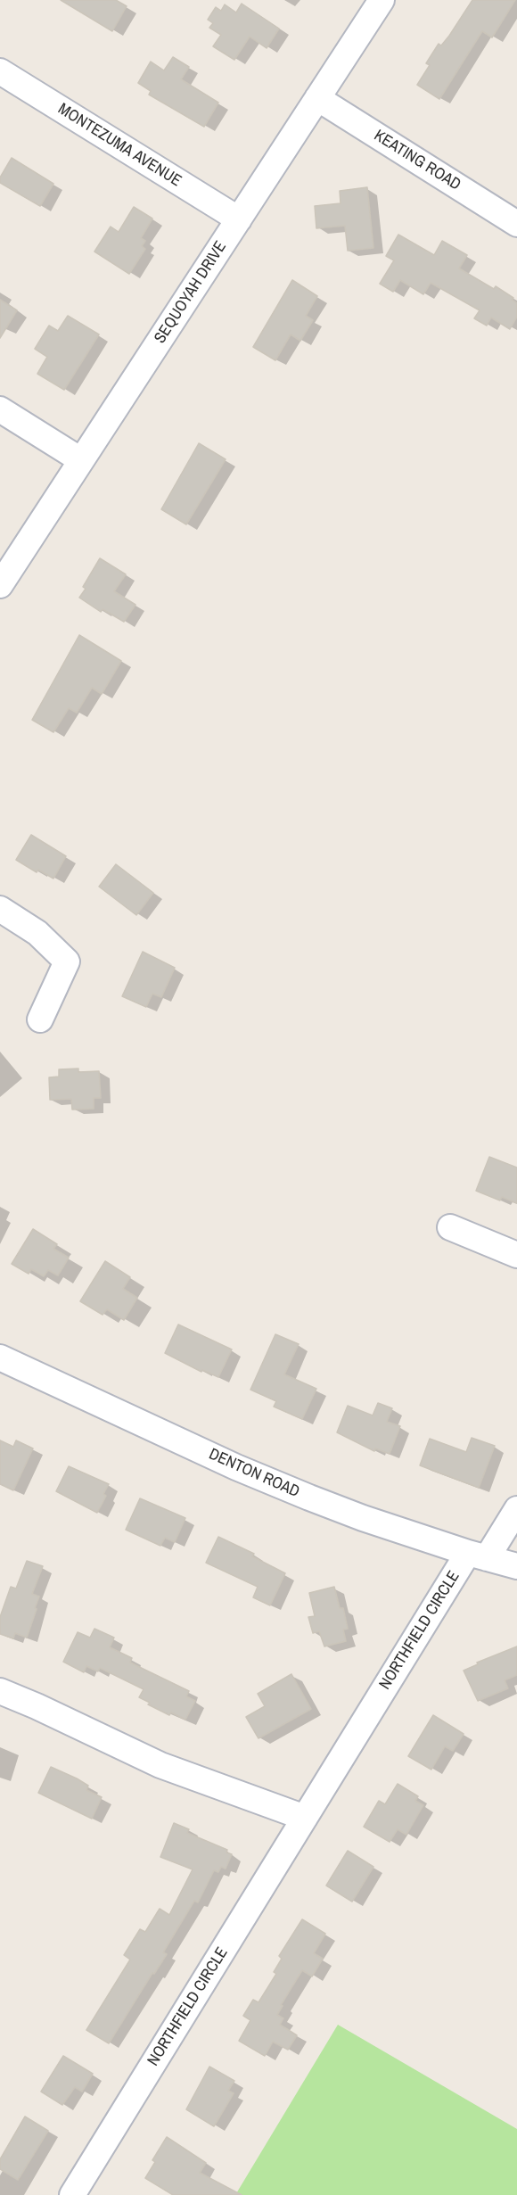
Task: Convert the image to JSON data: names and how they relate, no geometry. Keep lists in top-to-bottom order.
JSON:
{
  "streets": {
    "street": [
      "MONTEZUMA AVENUE",
      "KEATING ROAD",
      "SEQUOYAH DRIVE",
      "DENTON ROAD",
      "NORTHFIELD CIRCLE"
    ]
  },
  "crossings": [
    ["MONTEZUMA AVENUE", "SEQUOYAH DRIVE"],
    ["KEATING ROAD", "SEQUOYAH DRIVE"],
    ["DENTON ROAD", "NORTHFIELD CIRCLE"]
  ]
}
